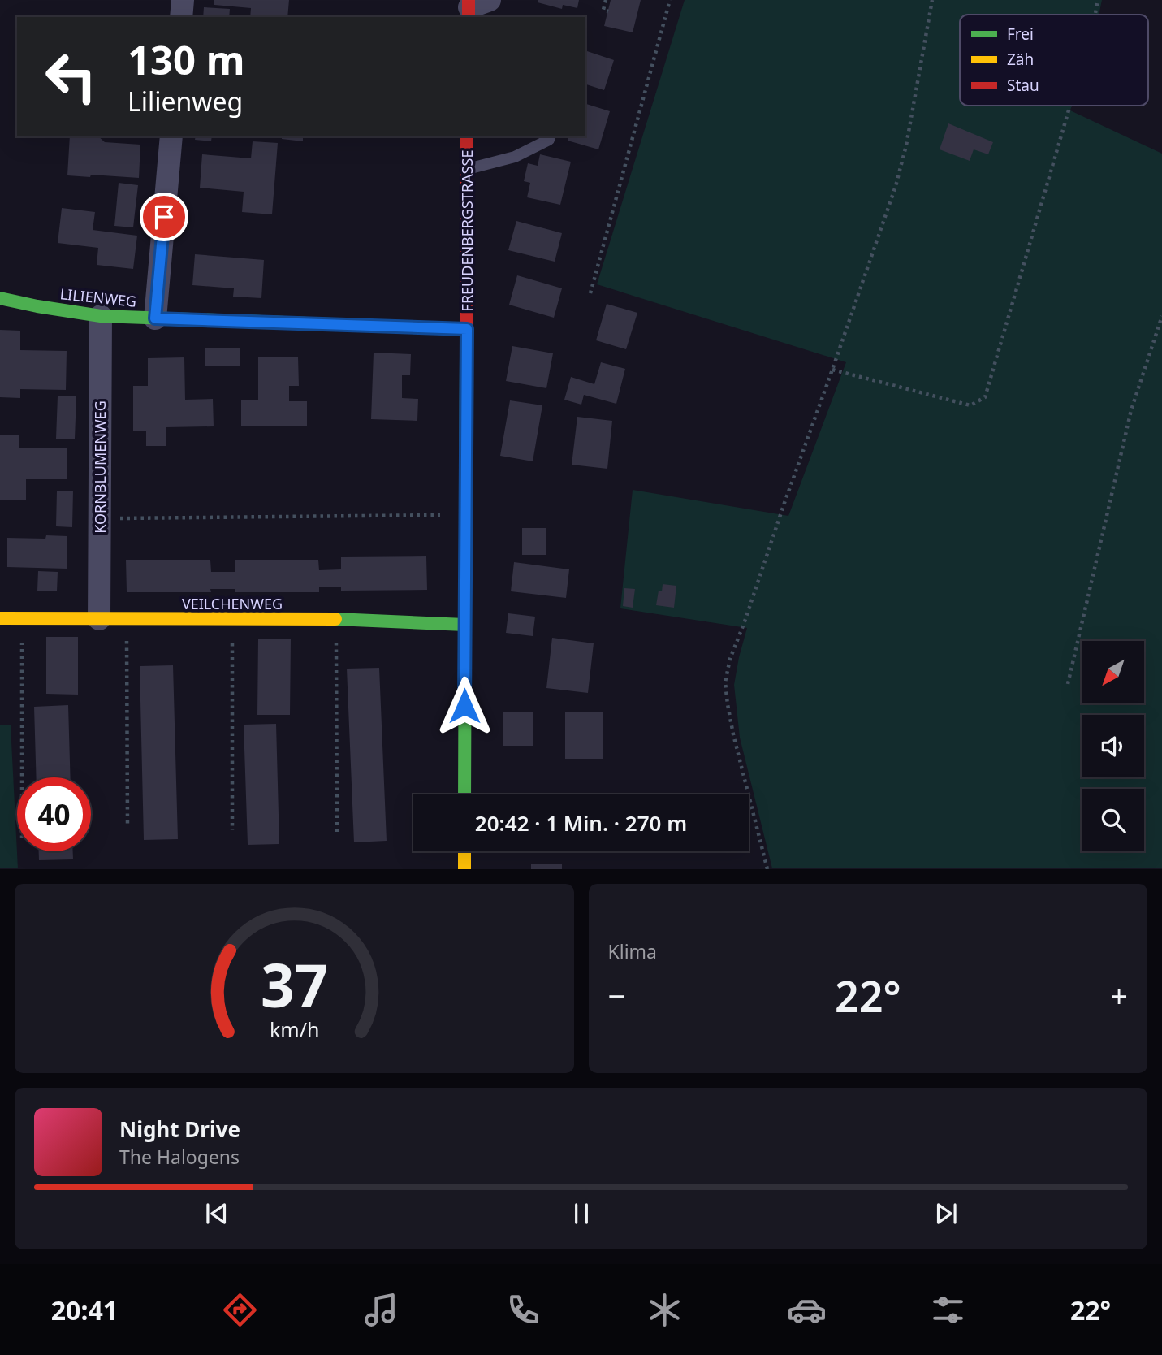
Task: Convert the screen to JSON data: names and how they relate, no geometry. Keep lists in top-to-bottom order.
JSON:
{
  "streets": {
    "street": [
      "FREUDENBERGSTRASSE",
      "LILIENWEG",
      "KORNBLUMENWEG",
      "VEILCHENWEG"
    ]
  },
  "crossings": [
    ["FREUDENBERGSTRASSE", "LILIENWEG"],
    ["FREUDENBERGSTRASSE", "VEILCHENWEG"],
    ["LILIENWEG", "KORNBLUMENWEG"],
    ["KORNBLUMENWEG", "VEILCHENWEG"]
  ],
  "legend": ["Frei", "Zäh", "Stau"],
  "north": "bottom left",
  "page": {
    "turn": ["130 m", "Lilienweg"],
    "limit": "40",
    "trip": "20:42 · 1 Min. · 270 m",
    "tile": "Klima",
    "heat": ["−", "22°", "+"],
    "song": ["Night Drive", "The Halogens"],
    "tabs": ["20:41", "22°"],
    "gauge": ["37", "km/h"]
  }
}
